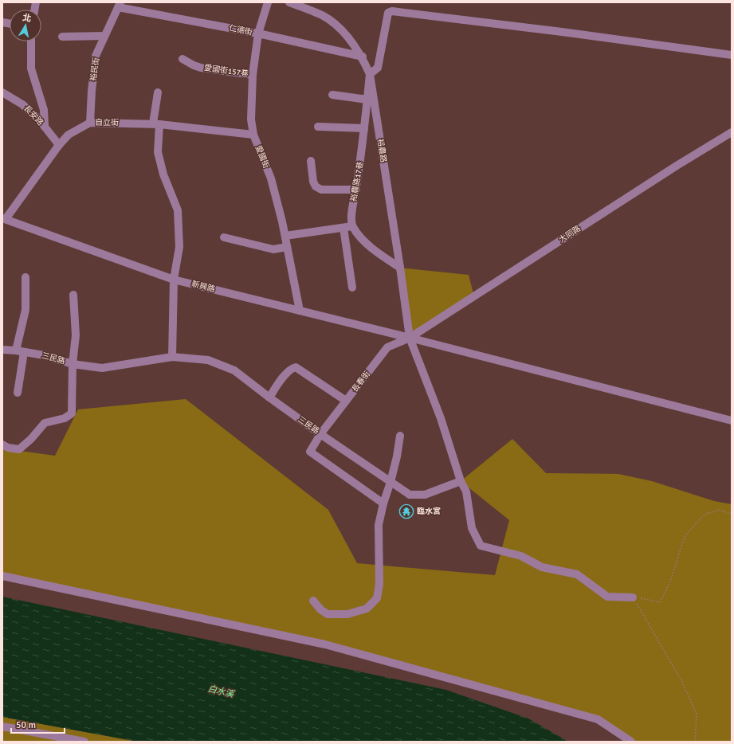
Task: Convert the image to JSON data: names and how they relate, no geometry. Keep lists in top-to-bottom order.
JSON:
{
  "streets": {
    "street": [
      "仁德街",
      "裕民街",
      "愛國街157巷",
      "長安路",
      "自立街",
      "裕農路",
      "愛國街",
      "裕農路17巷",
      "大同路",
      "新興路",
      "三民路",
      "長春街"
    ]
  },
  "crossings": [
    ["仁德街", "裕民街"],
    ["仁德街", "裕農路"],
    ["仁德街", "愛國街"],
    ["裕民街", "自立街"],
    ["愛國街157巷", "愛國街"],
    ["長安路", "自立街"],
    ["自立街", "愛國街"],
    ["自立街", "新興路"],
    ["裕農路", "裕農路17巷"],
    ["裕農路", "大同路"],
    ["裕農路", "新興路"],
    ["裕農路", "長春街"],
    ["愛國街", "新興路"],
    ["大同路", "新興路"],
    ["大同路", "長春街"],
    ["新興路", "長春街"],
    ["三民路", "長春街"]
  ],
  "water": ["白水溪"],
  "places": {
    "temple": ["臨水宮"]
  },
  "scale_bar": "50 m",
  "north": "top"
}
